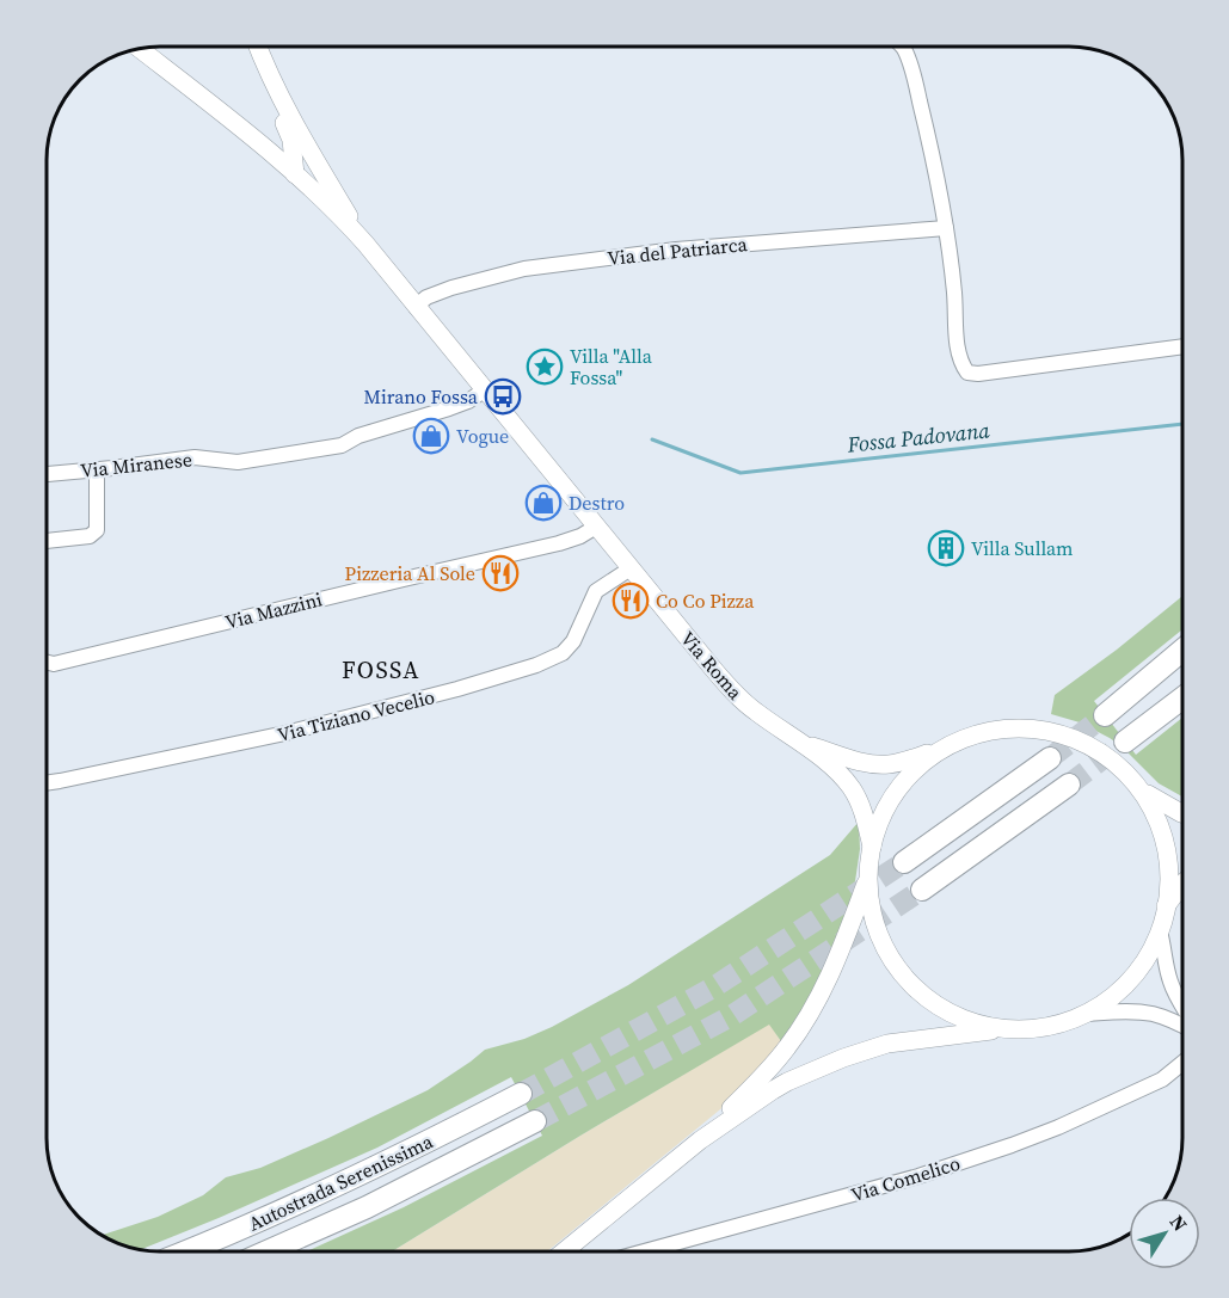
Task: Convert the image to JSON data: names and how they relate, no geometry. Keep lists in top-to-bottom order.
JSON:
{
  "streets": {
    "highway": ["Autostrada Serenissima"],
    "main road": ["Via Roma"],
    "street": [
      "Via del Patriarca",
      "Via Miranese",
      "Via Mazzini",
      "Via Tiziano Vecelio",
      "Via Comelico"
    ]
  },
  "crossings": [
    ["Via Miranese", "Via Roma"],
    ["Via Mazzini", "Via Roma"],
    ["Via Roma", "Via Tiziano Vecelio"]
  ],
  "districts": ["FOSSA"],
  "water": ["Fossa Padovana"],
  "places": {
    "place": ["Villa \"Alla Fossa\""],
    "bus stop": ["Mirano Fossa"],
    "shop": ["Vogue", "Destro"],
    "building": ["Villa Sullam"],
    "restaurant": ["Pizzeria Al Sole", "Co Co Pizza"]
  },
  "north": "top right"
}
